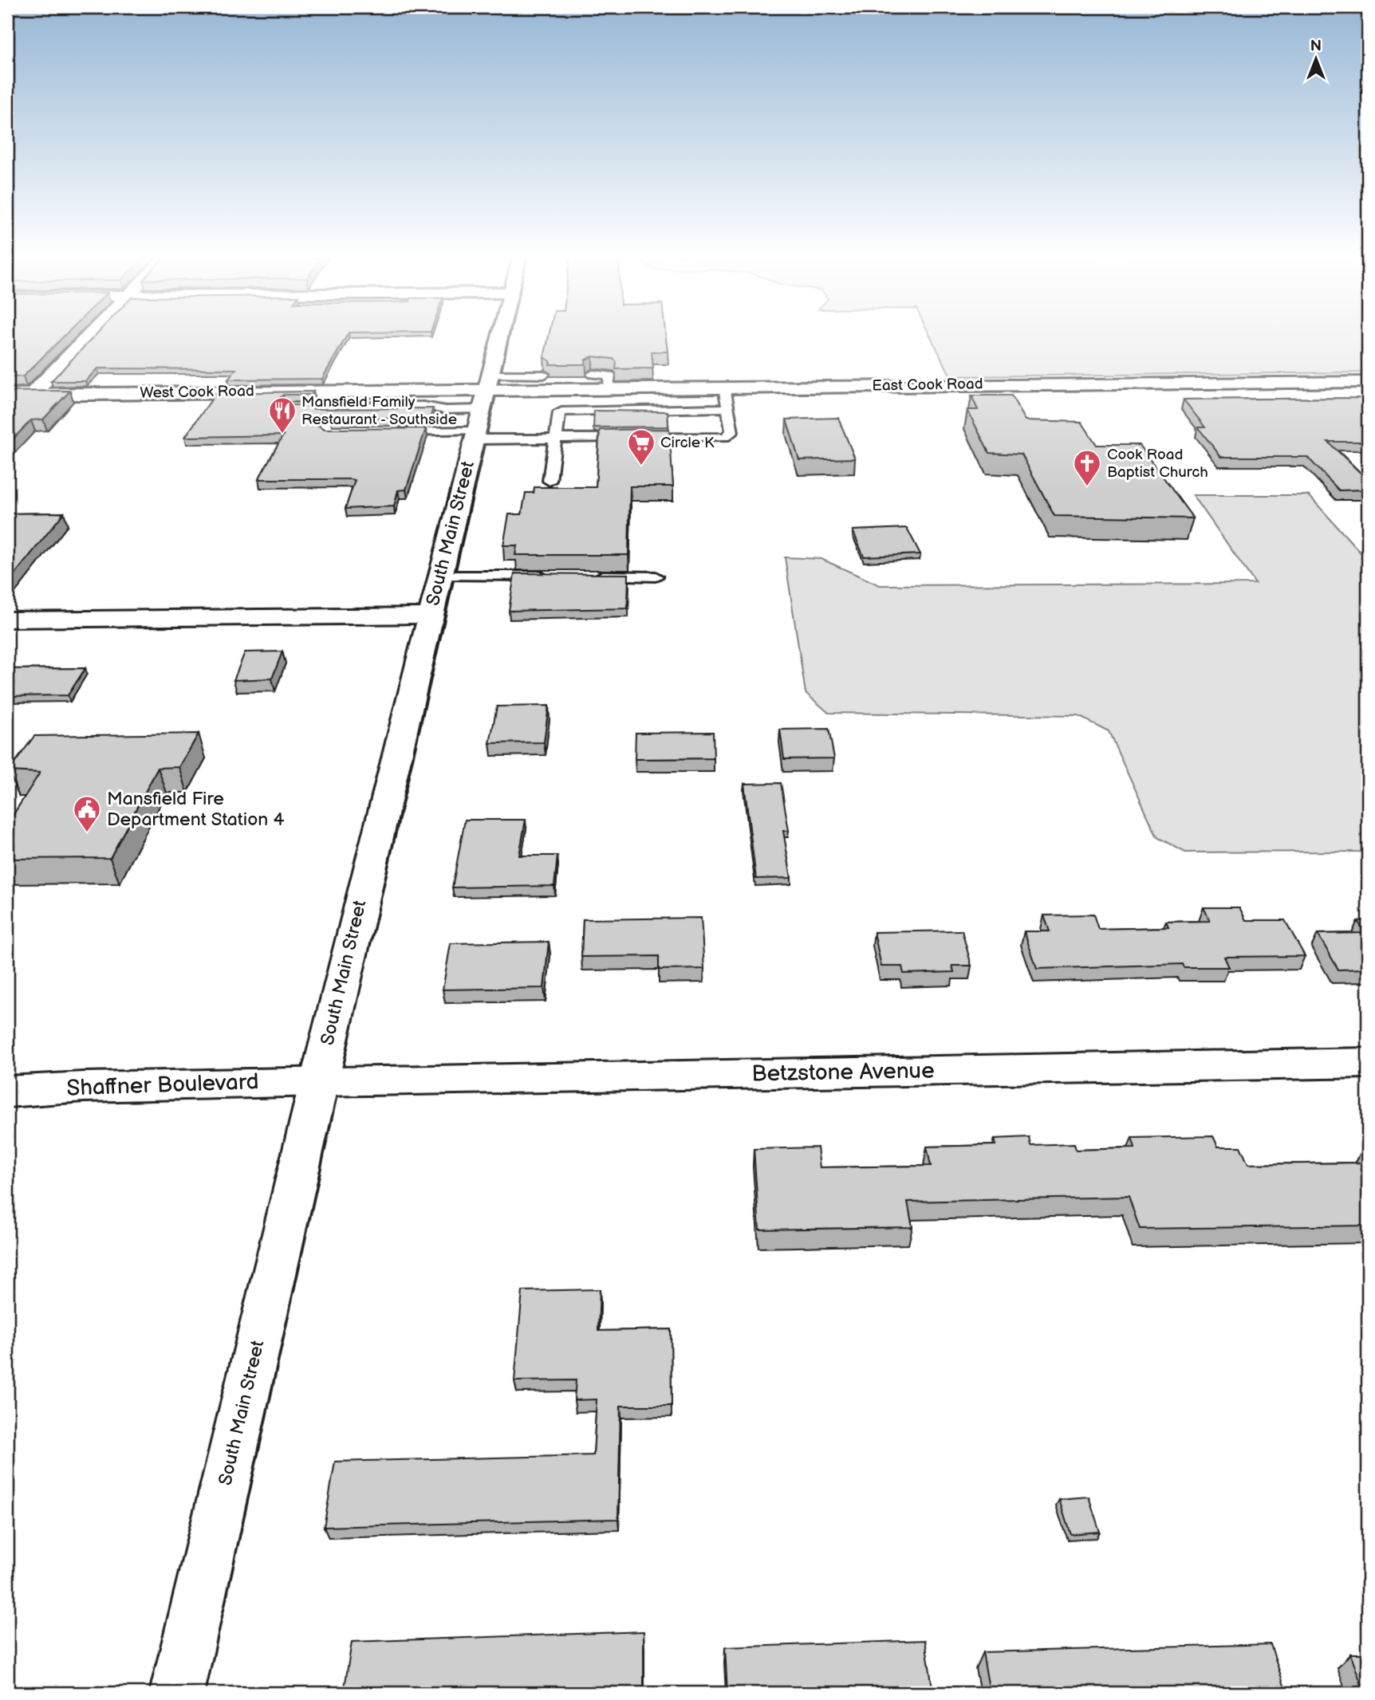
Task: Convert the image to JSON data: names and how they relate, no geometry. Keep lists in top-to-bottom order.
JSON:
{
  "streets": {
    "street": [
      "East Cook Road",
      "West Cook Road",
      "South Main Street",
      "Betzstone Avenue",
      "Shaffner Boulevard"
    ]
  },
  "crossings": [
    ["East Cook Road", "West Cook Road"],
    ["East Cook Road", "South Main Street"],
    ["West Cook Road", "South Main Street"],
    ["South Main Street", "Betzstone Avenue"],
    ["South Main Street", "Shaffner Boulevard"],
    ["Betzstone Avenue", "Shaffner Boulevard"]
  ],
  "places": {
    "restaurant": ["Mansfield Family Restaurant - Southside"],
    "supermarket": ["Circle K"],
    "church": ["Cook Road Baptist Church"],
    "public building": ["Mansfield Fire Department Station 4"]
  },
  "north": "top"
}
